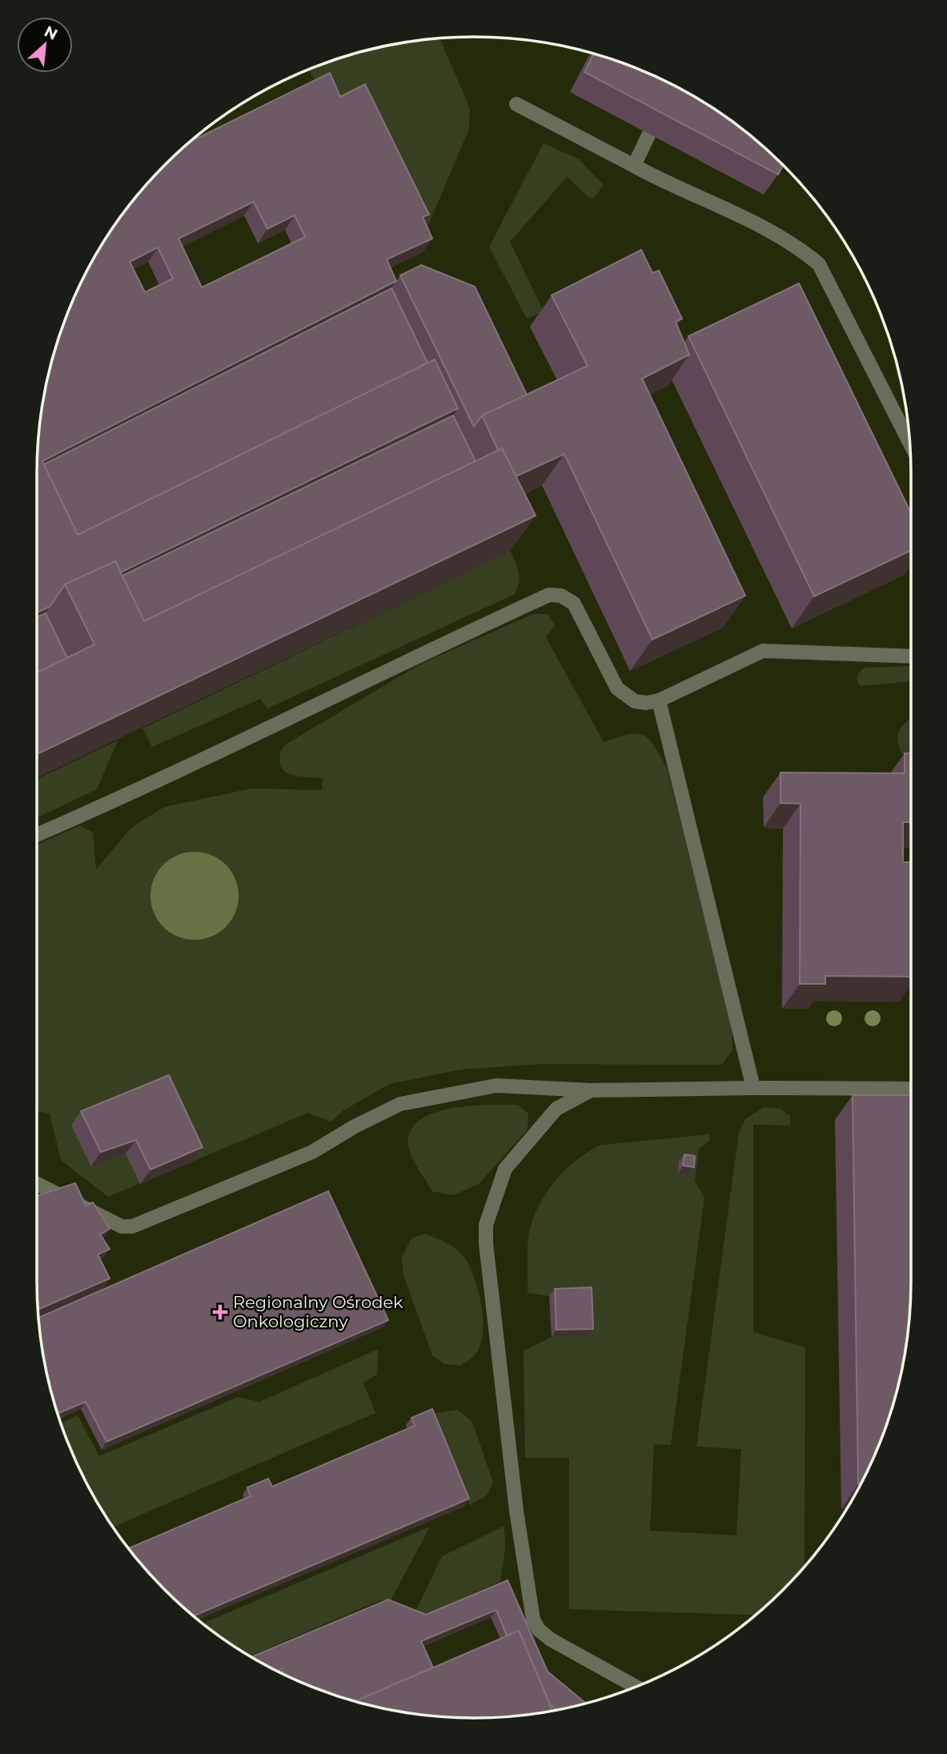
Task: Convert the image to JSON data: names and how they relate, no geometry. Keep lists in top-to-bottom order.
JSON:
{
  "places": {
    "health": ["Regionalny Ośrodek Onkologiczny"]
  },
  "north": "top right"
}
